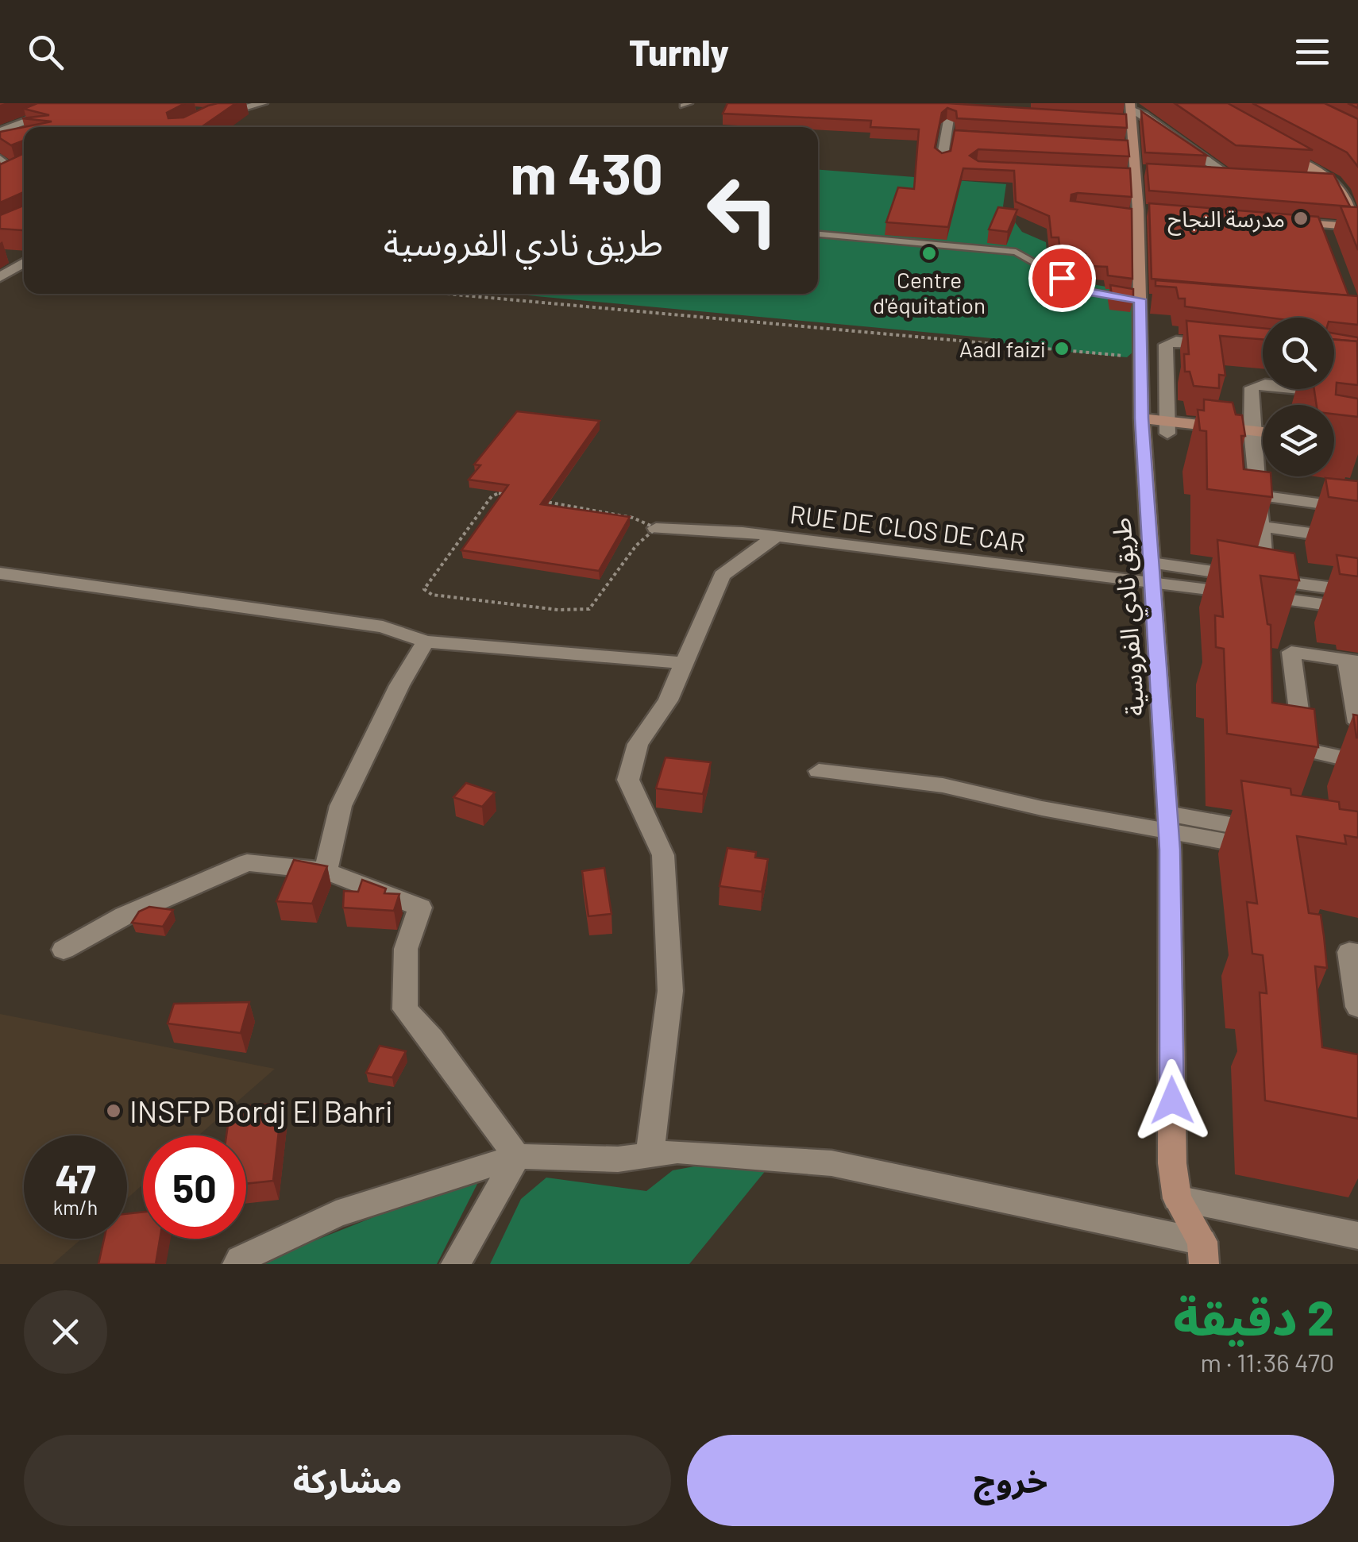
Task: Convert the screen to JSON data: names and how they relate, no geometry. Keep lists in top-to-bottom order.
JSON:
{
  "streets": {
    "main road": ["طريق نادي الفروسية"],
    "street": ["RUE DE CLOS DE CAR"]
  },
  "crossings": [
    ["RUE DE CLOS DE CAR", "طريق نادي الفروسية"]
  ],
  "places": [
    "مدرسة النجاح",
    "Centre d'équitation",
    "Aadl faizi",
    "INSFP Bordj El Bahri"
  ],
  "page": {
    "header": "Turnly",
    "turn": ["430 m", "طريق نادي الفروسية"],
    "speed": "47 km/h",
    "limit": "50",
    "heading": ["2 دقيقة", "470 m · 11:36"],
    "buttons": ["خروج", "مشاركة"]
  }
}
